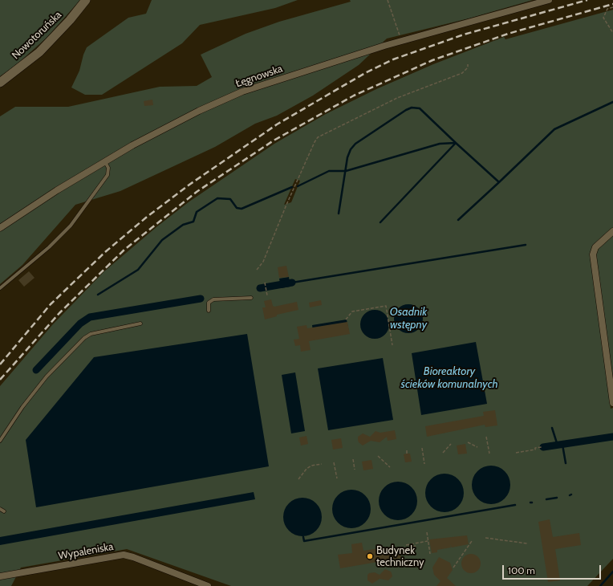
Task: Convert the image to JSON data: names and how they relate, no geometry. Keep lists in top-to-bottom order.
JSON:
{
  "streets": {
    "main road": ["Nowotoruńska"],
    "street": ["Łęgnowska", "Wypaleniska"]
  },
  "water": ["Osadnik wstępny", "Bioreaktory ścieków komunalnych"],
  "places": ["Budynek techniczny"],
  "scale_bar": "100 m"
}
